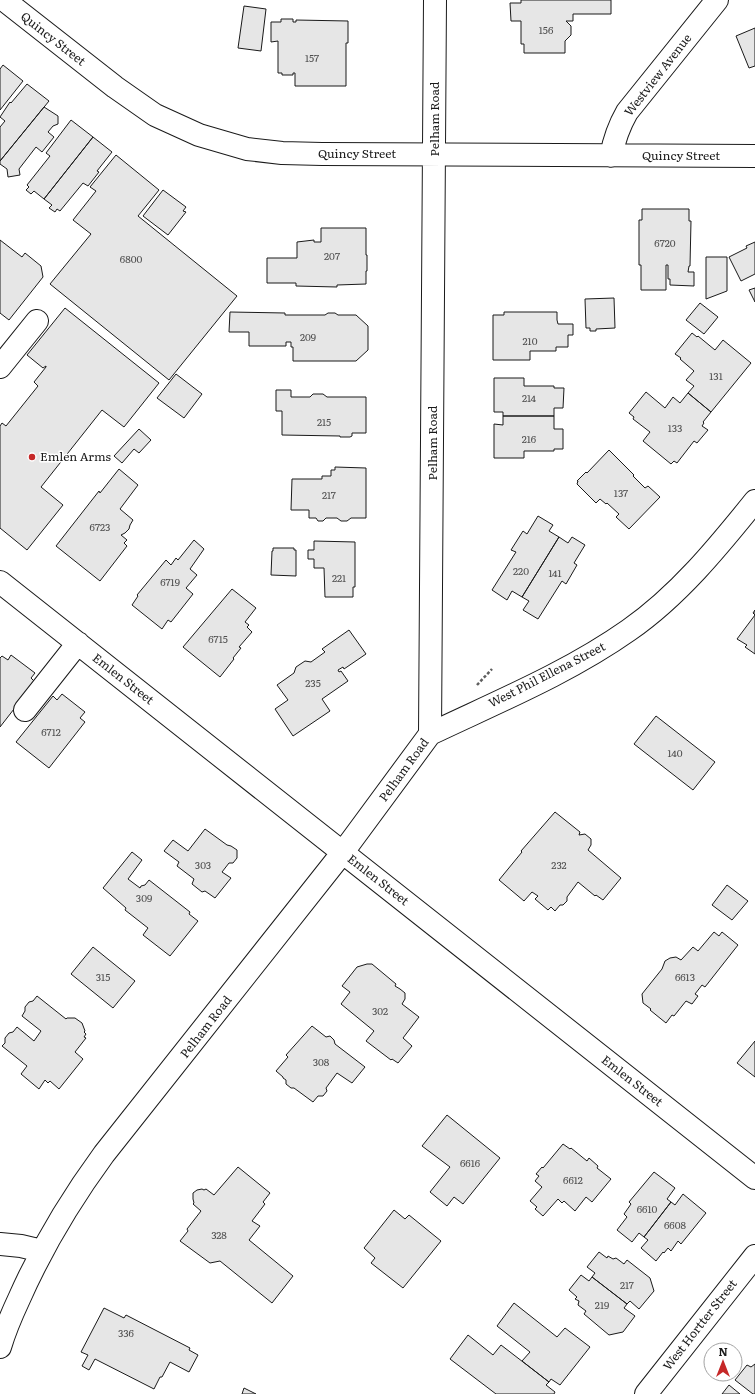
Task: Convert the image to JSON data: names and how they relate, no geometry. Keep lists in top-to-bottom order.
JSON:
{
  "streets": {
    "street": [
      "Quincy Street",
      "Westview Avenue",
      "Pelham Road",
      "West Phil Ellena Street",
      "Emlen Street",
      "West Hortter Street"
    ]
  },
  "crossings": [
    ["Quincy Street", "Westview Avenue"],
    ["Quincy Street", "Pelham Road"],
    ["Pelham Road", "West Phil Ellena Street"],
    ["Pelham Road", "Emlen Street"]
  ],
  "places": ["Emlen Arms"],
  "house_numbers": [
    "156",
    "157",
    "6720",
    "207",
    "6800",
    "209",
    "210",
    "131",
    "214",
    "215",
    "133",
    "216",
    "137",
    "217",
    "6723",
    "220",
    "141",
    "221",
    "6719",
    "6715",
    "235",
    "6712",
    "140",
    "303",
    "232",
    "309",
    "315",
    "6613",
    "302",
    "308",
    "6616",
    "6612",
    "6610",
    "6608",
    "328",
    "217",
    "219",
    "336"
  ],
  "north": "top"
}
